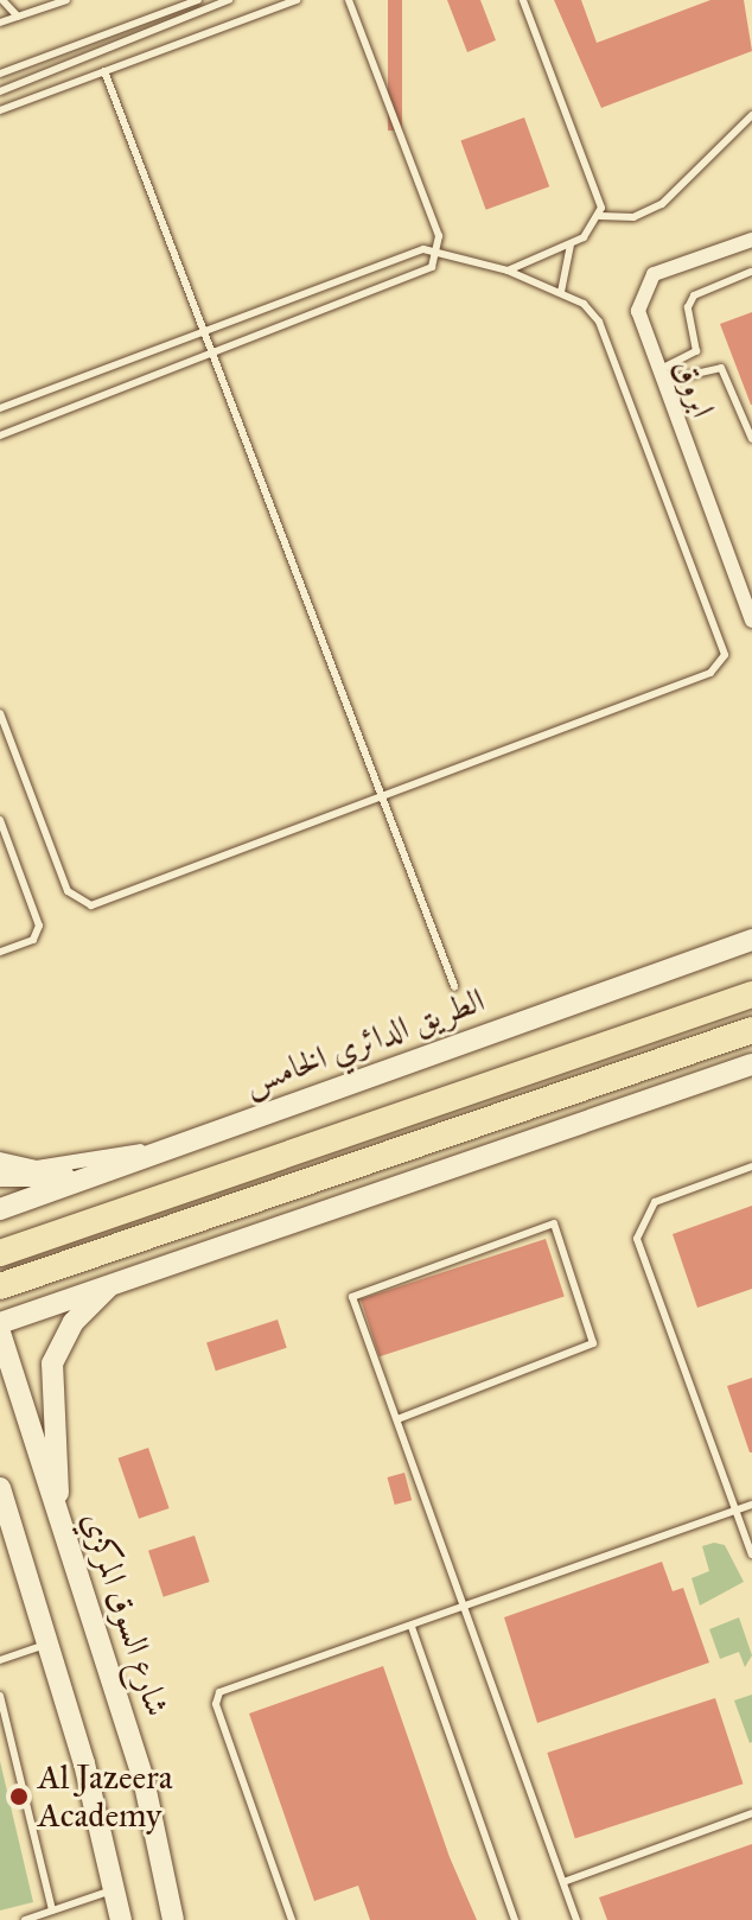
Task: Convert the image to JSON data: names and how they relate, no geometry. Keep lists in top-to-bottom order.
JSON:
{
  "streets": {
    "street": ["ابروق", "الطريق الدائري الخامس", "شارع السوق المركزي"]
  },
  "places": ["Al Jazeera Academy"]
}
